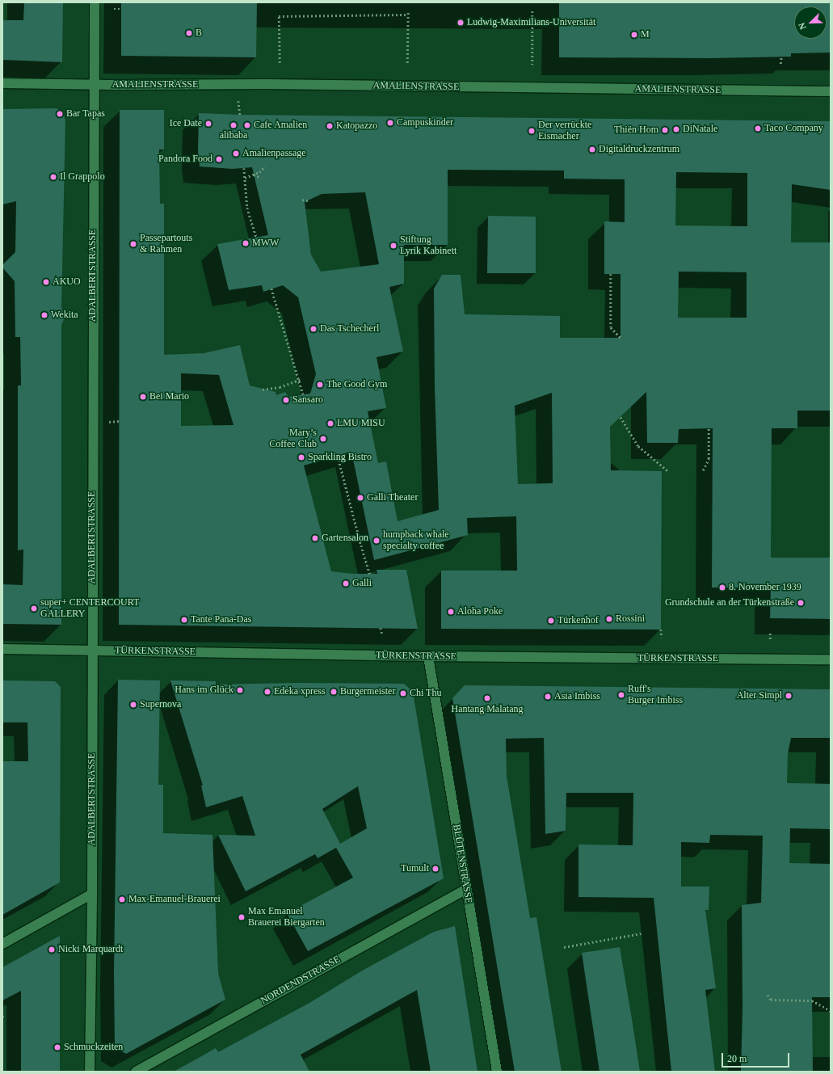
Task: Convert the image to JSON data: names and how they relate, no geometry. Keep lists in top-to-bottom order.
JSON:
{
  "streets": {
    "street": [
      "AMALIENSTRASSE",
      "ADALBERTSTRASSE",
      "TÜRKENSTRASSE",
      "BLÜTENSTRASSE",
      "NORDENDSTRASSE"
    ]
  },
  "crossings": [
    ["AMALIENSTRASSE", "ADALBERTSTRASSE"],
    ["ADALBERTSTRASSE", "TÜRKENSTRASSE"],
    ["TÜRKENSTRASSE", "BLÜTENSTRASSE"],
    ["BLÜTENSTRASSE", "NORDENDSTRASSE"]
  ],
  "places": [
    "Ludwig-Maximilians-Universität",
    "B",
    "M",
    "Bar Tapas",
    "Campuskinder",
    "Ice Date",
    "alibaba",
    "Cafe Amalien",
    "Katopazzo",
    "Taco Company",
    "DiNatale",
    "Thiën Hom",
    "Der verrückte Eismacher",
    "Digitaldruckzentrum",
    "Amalienpassage",
    "Pandora Food",
    "Il Grappolo",
    "MWW",
    "Passepartouts & Rahmen",
    "Stiftung Lyrik Kabinett",
    "AKUO",
    "Wekita",
    "Das Tschecherl",
    "The Good Gym",
    "Bei Mario",
    "Sansaro",
    "LMU MISU",
    "Mary’s Coffee Club",
    "Sparkling Bistro",
    "Galli Theater",
    "Gartensalon",
    "humpback whale specialty coffee",
    "Galli",
    "8. November 1939",
    "Grundschule an der Türkenstraße",
    "super+ CENTERCOURT GALLERY",
    "Aloha Poke",
    "Rossini",
    "Tante Pana-Das",
    "Türkenhof",
    "Hans im Glück",
    "Edeka xpress",
    "Burgermeister",
    "Chi Thu",
    "Ruff's Burger Imbiss",
    "Alter Simpl",
    "Asia Imbiss",
    "Hantang Malatang",
    "Supernova",
    "Tumult",
    "Max-Emanuel-Brauerei",
    "Max Emanuel Brauerei Biergarten",
    "Nicki Marquardt",
    "Schmuckzeiten"
  ],
  "scale_bar": "20 m",
  "north": "bottom left"
}
